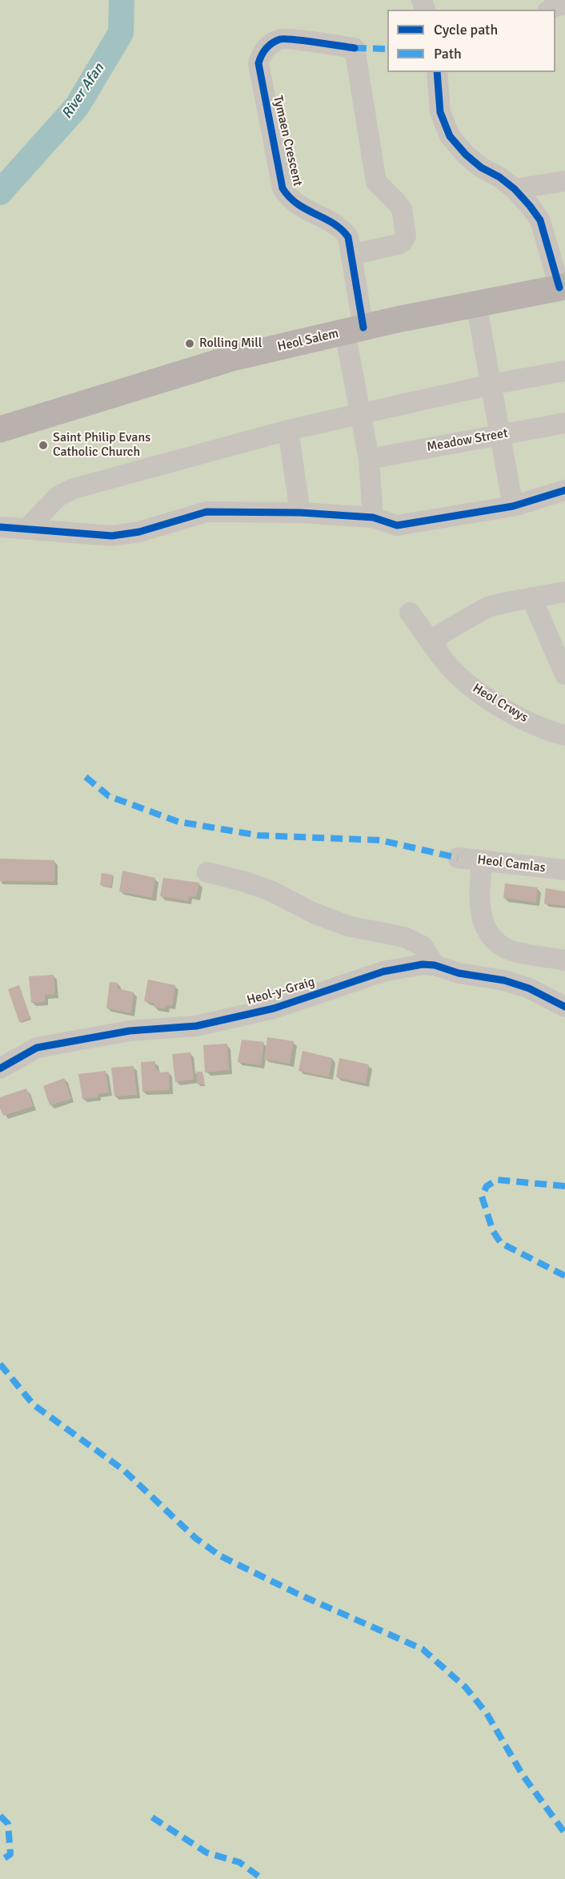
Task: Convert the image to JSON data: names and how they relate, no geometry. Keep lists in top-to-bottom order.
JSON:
{
  "streets": {
    "main road": ["Heol Salem"],
    "street": [
      "Tymaen Crescent",
      "Meadow Street",
      "Heol Crwys",
      "Heol Camlas",
      "Heol-y-Graig"
    ]
  },
  "crossings": [
    ["Tymaen Crescent", "Heol Salem"],
    ["Tymaen Crescent", "Meadow Street"]
  ],
  "water": ["River Afan"],
  "places": ["Rolling Mill", "Saint Philip Evans Catholic Church"],
  "legend": ["Cycle path", "Path"]
}
